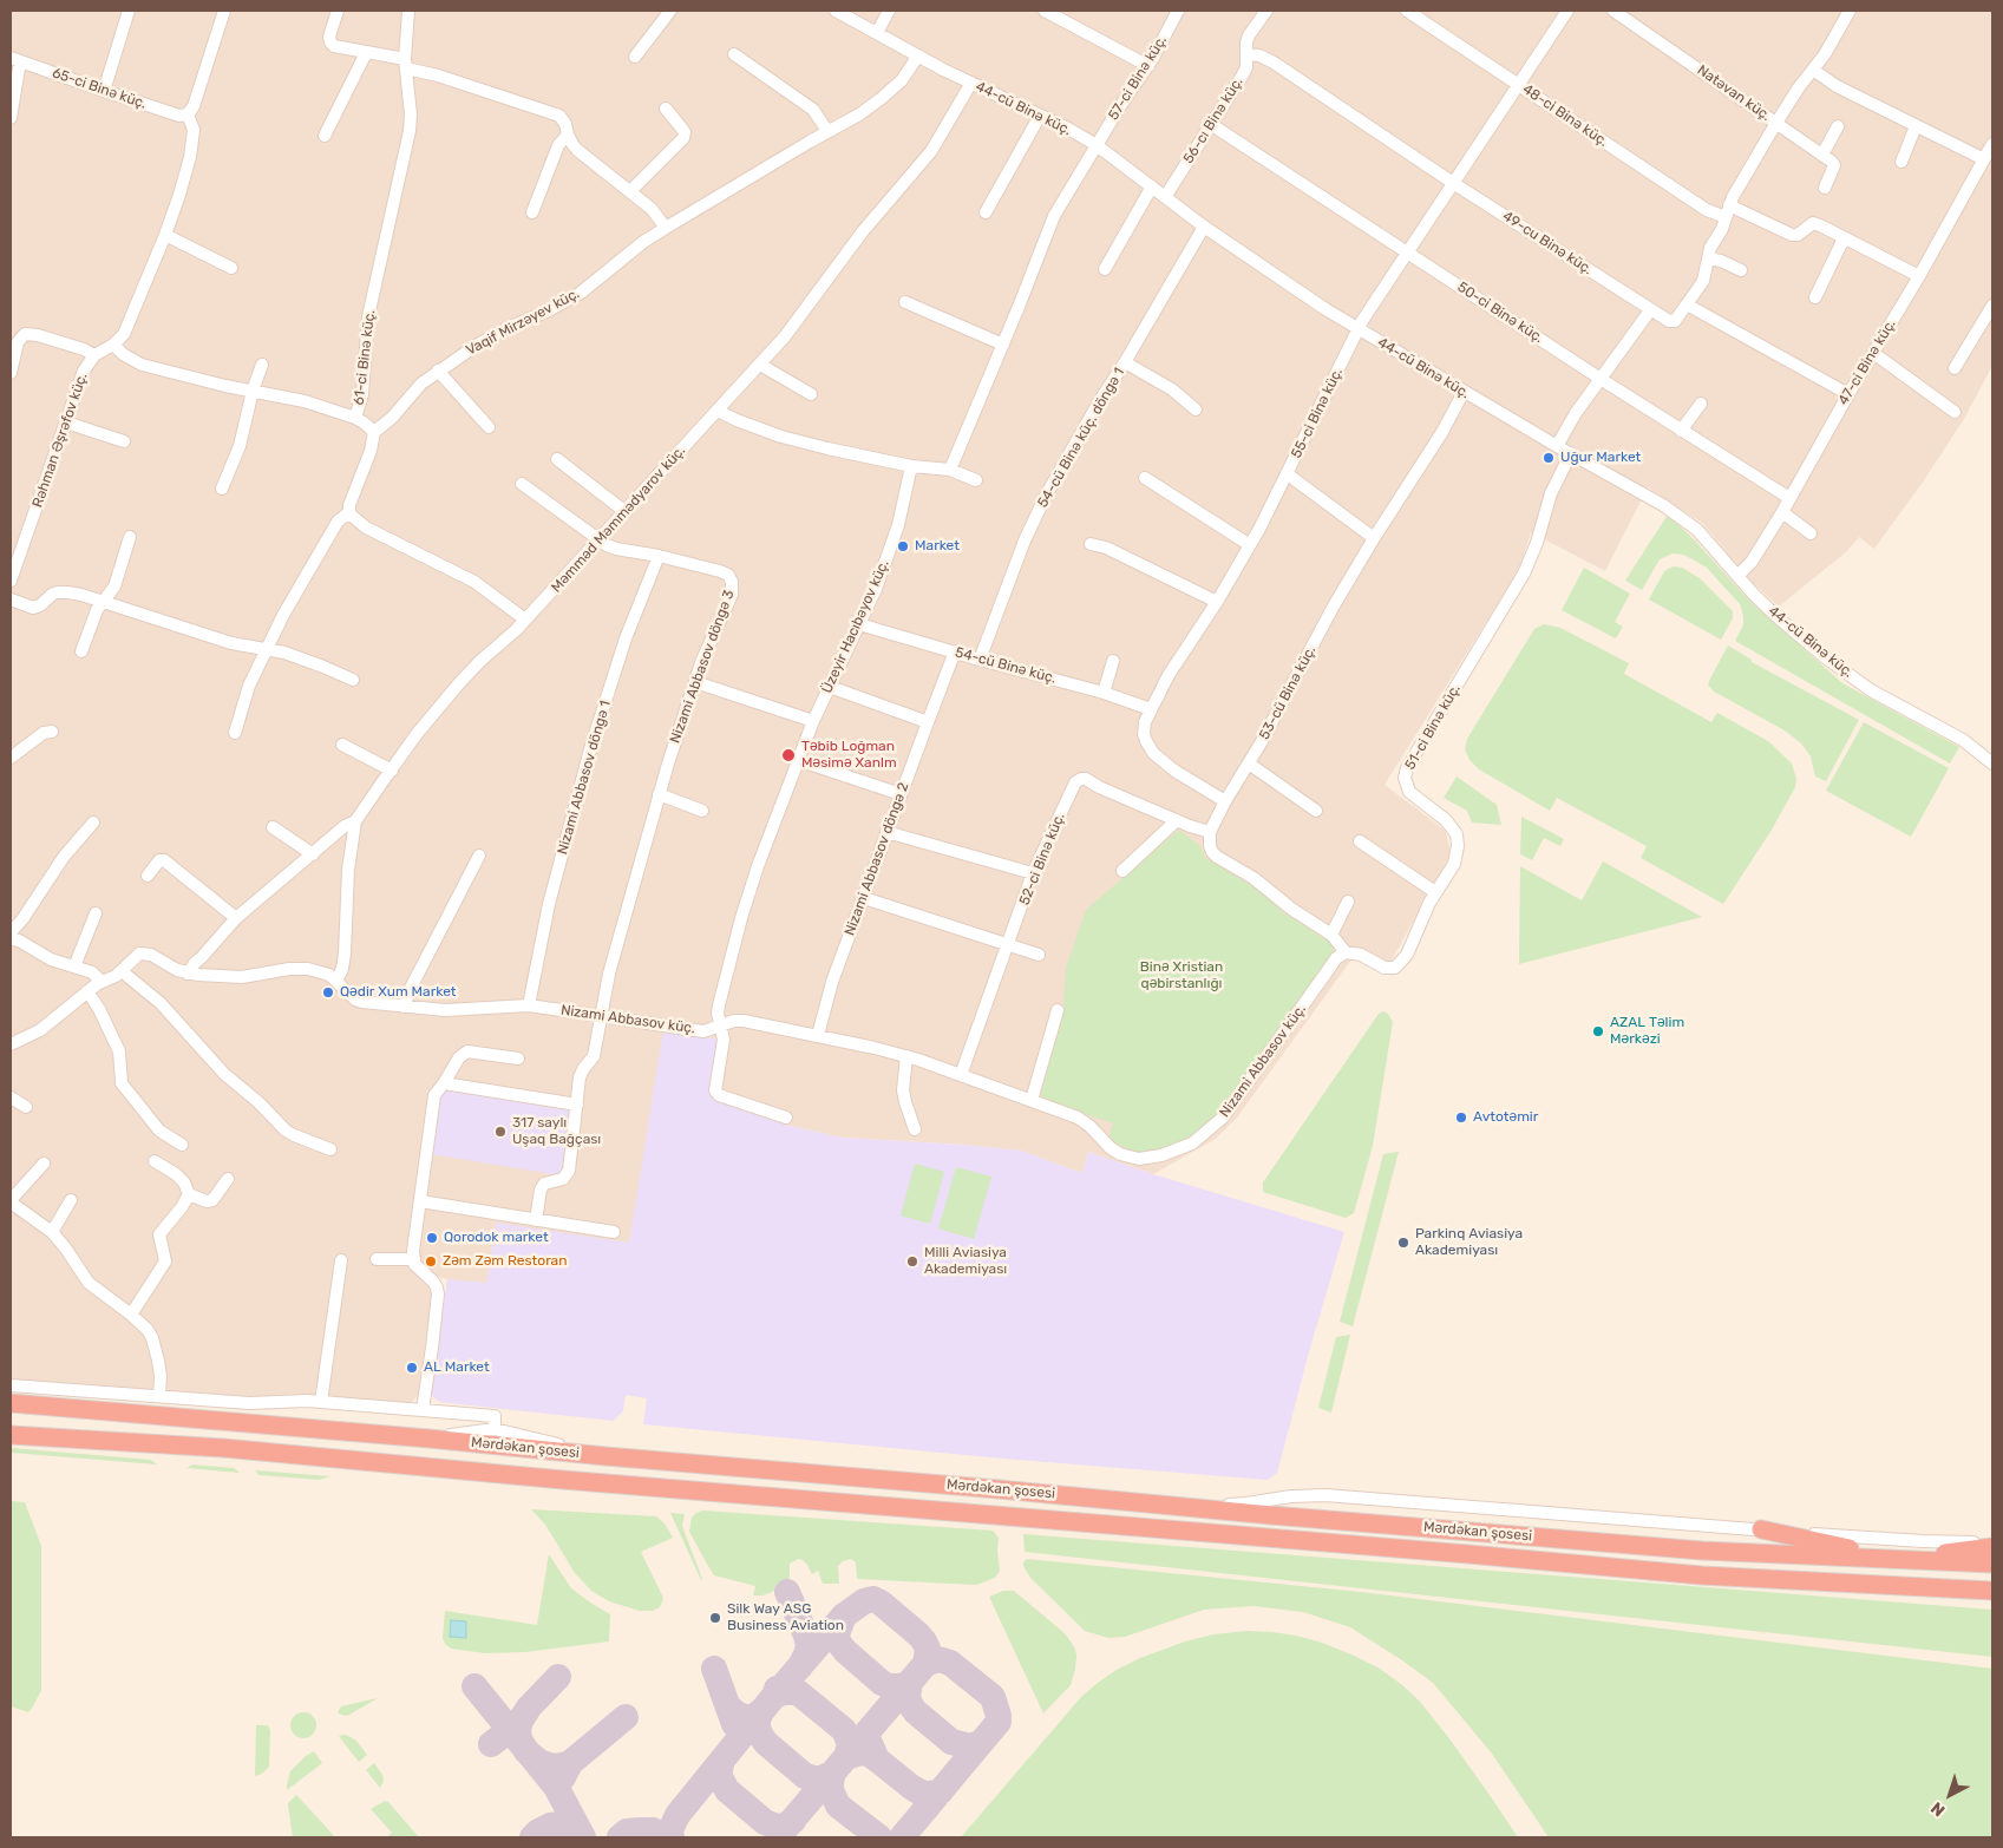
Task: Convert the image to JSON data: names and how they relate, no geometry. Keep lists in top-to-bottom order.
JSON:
{
  "streets": {
    "highway": ["Mərdəkan şosesi"],
    "street": [
      "57-ci Binə küç.",
      "65-ci Binə küç.",
      "Natəvan küç.",
      "44-cü Binə küç.",
      "48-ci Binə küç.",
      "56-cı Binə küç.",
      "49-cu Binə küç.",
      "50-ci Binə küç.",
      "Vaqif Mirzəyev küç.",
      "61-ci Binə küç.",
      "47-ci Binə küç.",
      "55-ci Binə küç.",
      "54-cü Binə küç. döngə 1",
      "Rəhman Əşrəfov küç.",
      "Məmməd Məmmədyarov küç.",
      "Üzeyir Hacıbəyov küç.",
      "54-cü Binə küç.",
      "Nizami Abbasov döngə 3",
      "53-cü Binə küç.",
      "51-ci Binə küç.",
      "Nizami Abbasov döngə 1",
      "Nizami Abbasov döngə 2",
      "52-ci Binə küç.",
      "Nizami Abbasov küç."
    ]
  },
  "crossings": [
    ["57-ci Binə küç.", "44-cü Binə küç."],
    ["65-ci Binə küç.", "Rəhman Əşrəfov küç."],
    ["44-cü Binə küç.", "56-cı Binə küç."],
    ["44-cü Binə küç.", "Vaqif Mirzəyev küç."],
    ["44-cü Binə küç.", "47-ci Binə küç."],
    ["44-cü Binə küç.", "55-ci Binə küç."],
    ["44-cü Binə küç.", "54-cü Binə küç. döngə 1"],
    ["44-cü Binə küç.", "Məmməd Məmmədyarov küç."],
    ["44-cü Binə küç.", "53-cü Binə küç."],
    ["44-cü Binə küç.", "51-ci Binə küç."],
    ["48-ci Binə küç.", "47-ci Binə küç."],
    ["48-ci Binə küç.", "55-ci Binə küç."],
    ["56-cı Binə küç.", "49-cu Binə küç."],
    ["56-cı Binə küç.", "50-ci Binə küç."],
    ["49-cu Binə küç.", "55-ci Binə küç."],
    ["50-ci Binə küç.", "47-ci Binə küç."],
    ["50-ci Binə küç.", "55-ci Binə küç."],
    ["61-ci Binə küç.", "Rəhman Əşrəfov küç."],
    ["55-ci Binə küç.", "54-cü Binə küç."],
    ["55-ci Binə küç.", "53-cü Binə küç."],
    ["54-cü Binə küç. döngə 1", "54-cü Binə küç."],
    ["Məmməd Məmmədyarov küç.", "Nizami Abbasov döngə 3"],
    ["Məmməd Məmmədyarov küç.", "Nizami Abbasov küç."],
    ["Üzeyir Hacıbəyov küç.", "54-cü Binə küç."],
    ["Üzeyir Hacıbəyov küç.", "Nizami Abbasov küç."],
    ["54-cü Binə küç.", "Nizami Abbasov döngə 2"],
    ["Nizami Abbasov döngə 3", "Nizami Abbasov döngə 1"],
    ["Nizami Abbasov döngə 3", "Nizami Abbasov küç."],
    ["53-cü Binə küç.", "52-ci Binə küç."],
    ["51-ci Binə küç.", "Nizami Abbasov küç."],
    ["Nizami Abbasov döngə 1", "Nizami Abbasov küç."],
    ["Nizami Abbasov döngə 2", "Nizami Abbasov küç."],
    ["52-ci Binə küç.", "Nizami Abbasov küç."]
  ],
  "parks": ["Binə Xristian qəbirstanlığı"],
  "places": [
    "Uğur Market",
    "Market",
    "Təbib Loğman Məsimə Xanlm",
    "Qədir Xum Market",
    "AZAL Təlim Mərkəzi",
    "Avtotəmir",
    "317 saylı Uşaq Bağçası",
    "Qorodok market",
    "Parkinq Aviasiya Akademiyası",
    "Zəm Zəm Restoran",
    "Milli Aviasiya Akademiyası",
    "AL Market",
    "Silk Way ASG Business Aviation"
  ],
  "north": "bottom left"
}
